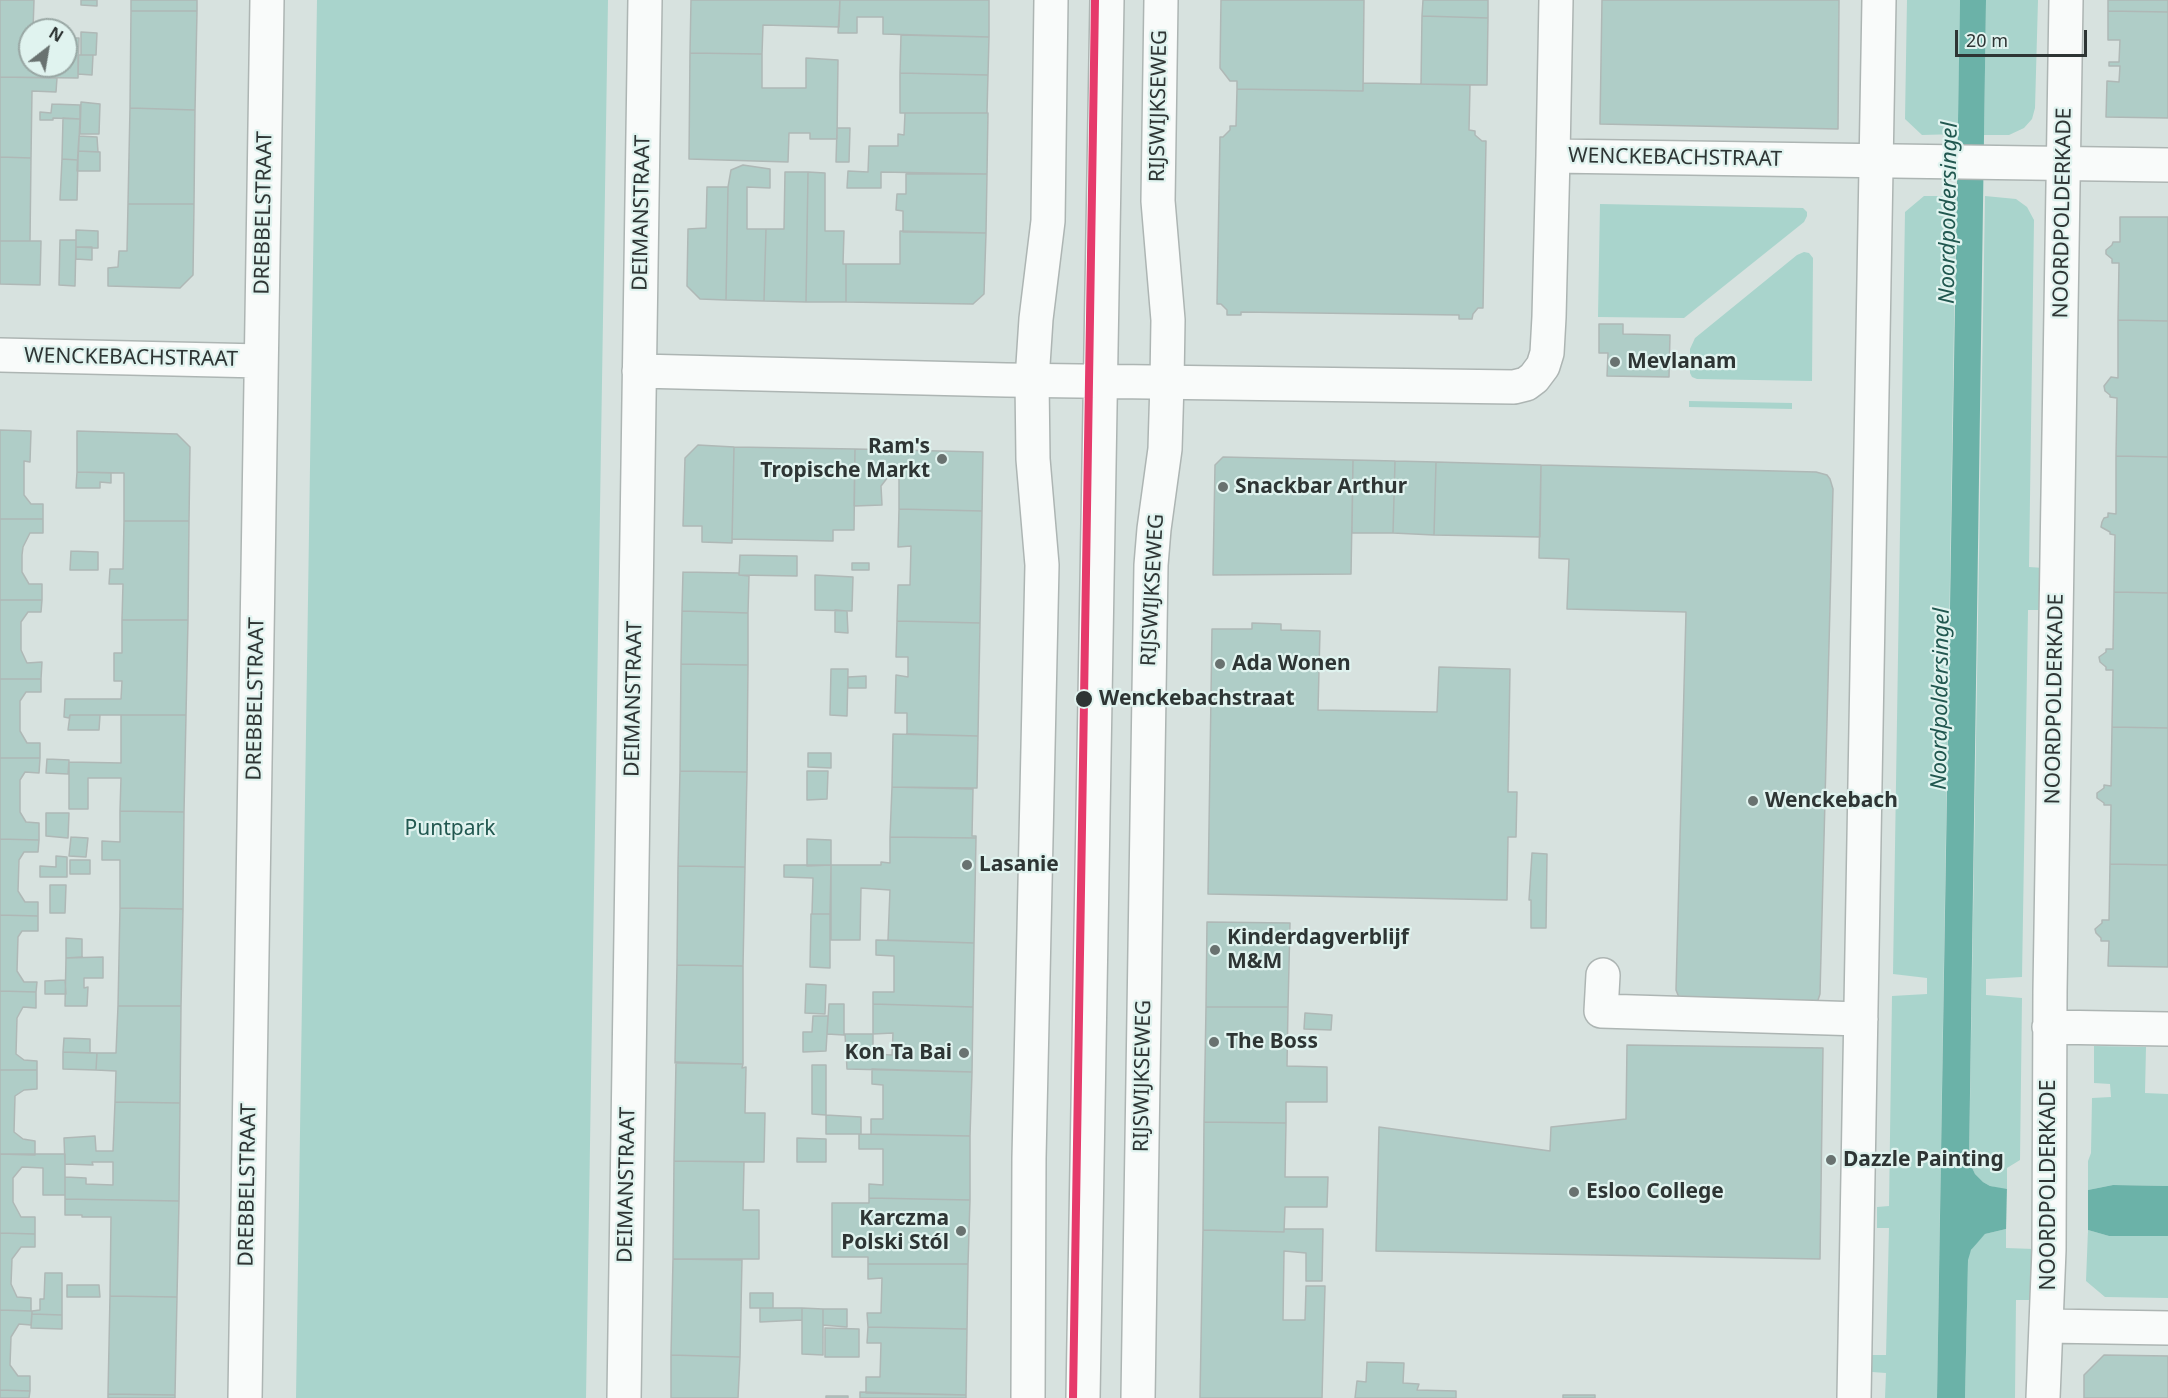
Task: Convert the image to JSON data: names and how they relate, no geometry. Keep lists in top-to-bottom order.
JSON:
{
  "streets": {
    "street": [
      "RIJSWIJKSEWEG",
      "WENCKEBACHSTRAAT",
      "DREBBELSTRAAT",
      "DEIMANSTRAAT",
      "NOORDPOLDERKADE"
    ]
  },
  "crossings": [
    ["RIJSWIJKSEWEG", "WENCKEBACHSTRAAT"],
    ["WENCKEBACHSTRAAT", "DREBBELSTRAAT"],
    ["WENCKEBACHSTRAAT", "DEIMANSTRAAT"],
    ["WENCKEBACHSTRAAT", "NOORDPOLDERKADE"]
  ],
  "water": ["Noordpoldersingel"],
  "parks": ["Puntpark"],
  "places": [
    "Mevlanam",
    "Ram's Tropische Markt",
    "Snackbar Arthur",
    "Ada Wonen",
    "Wenckebachstraat",
    "Wenckebach",
    "Lasanie",
    "Kinderdagverblijf M&M",
    "The Boss",
    "Kon Ta Bai",
    "Dazzle Painting",
    "Esloo College",
    "Karczma Polski Stól"
  ],
  "scale_bar": "20 m",
  "north": "top right"
}
